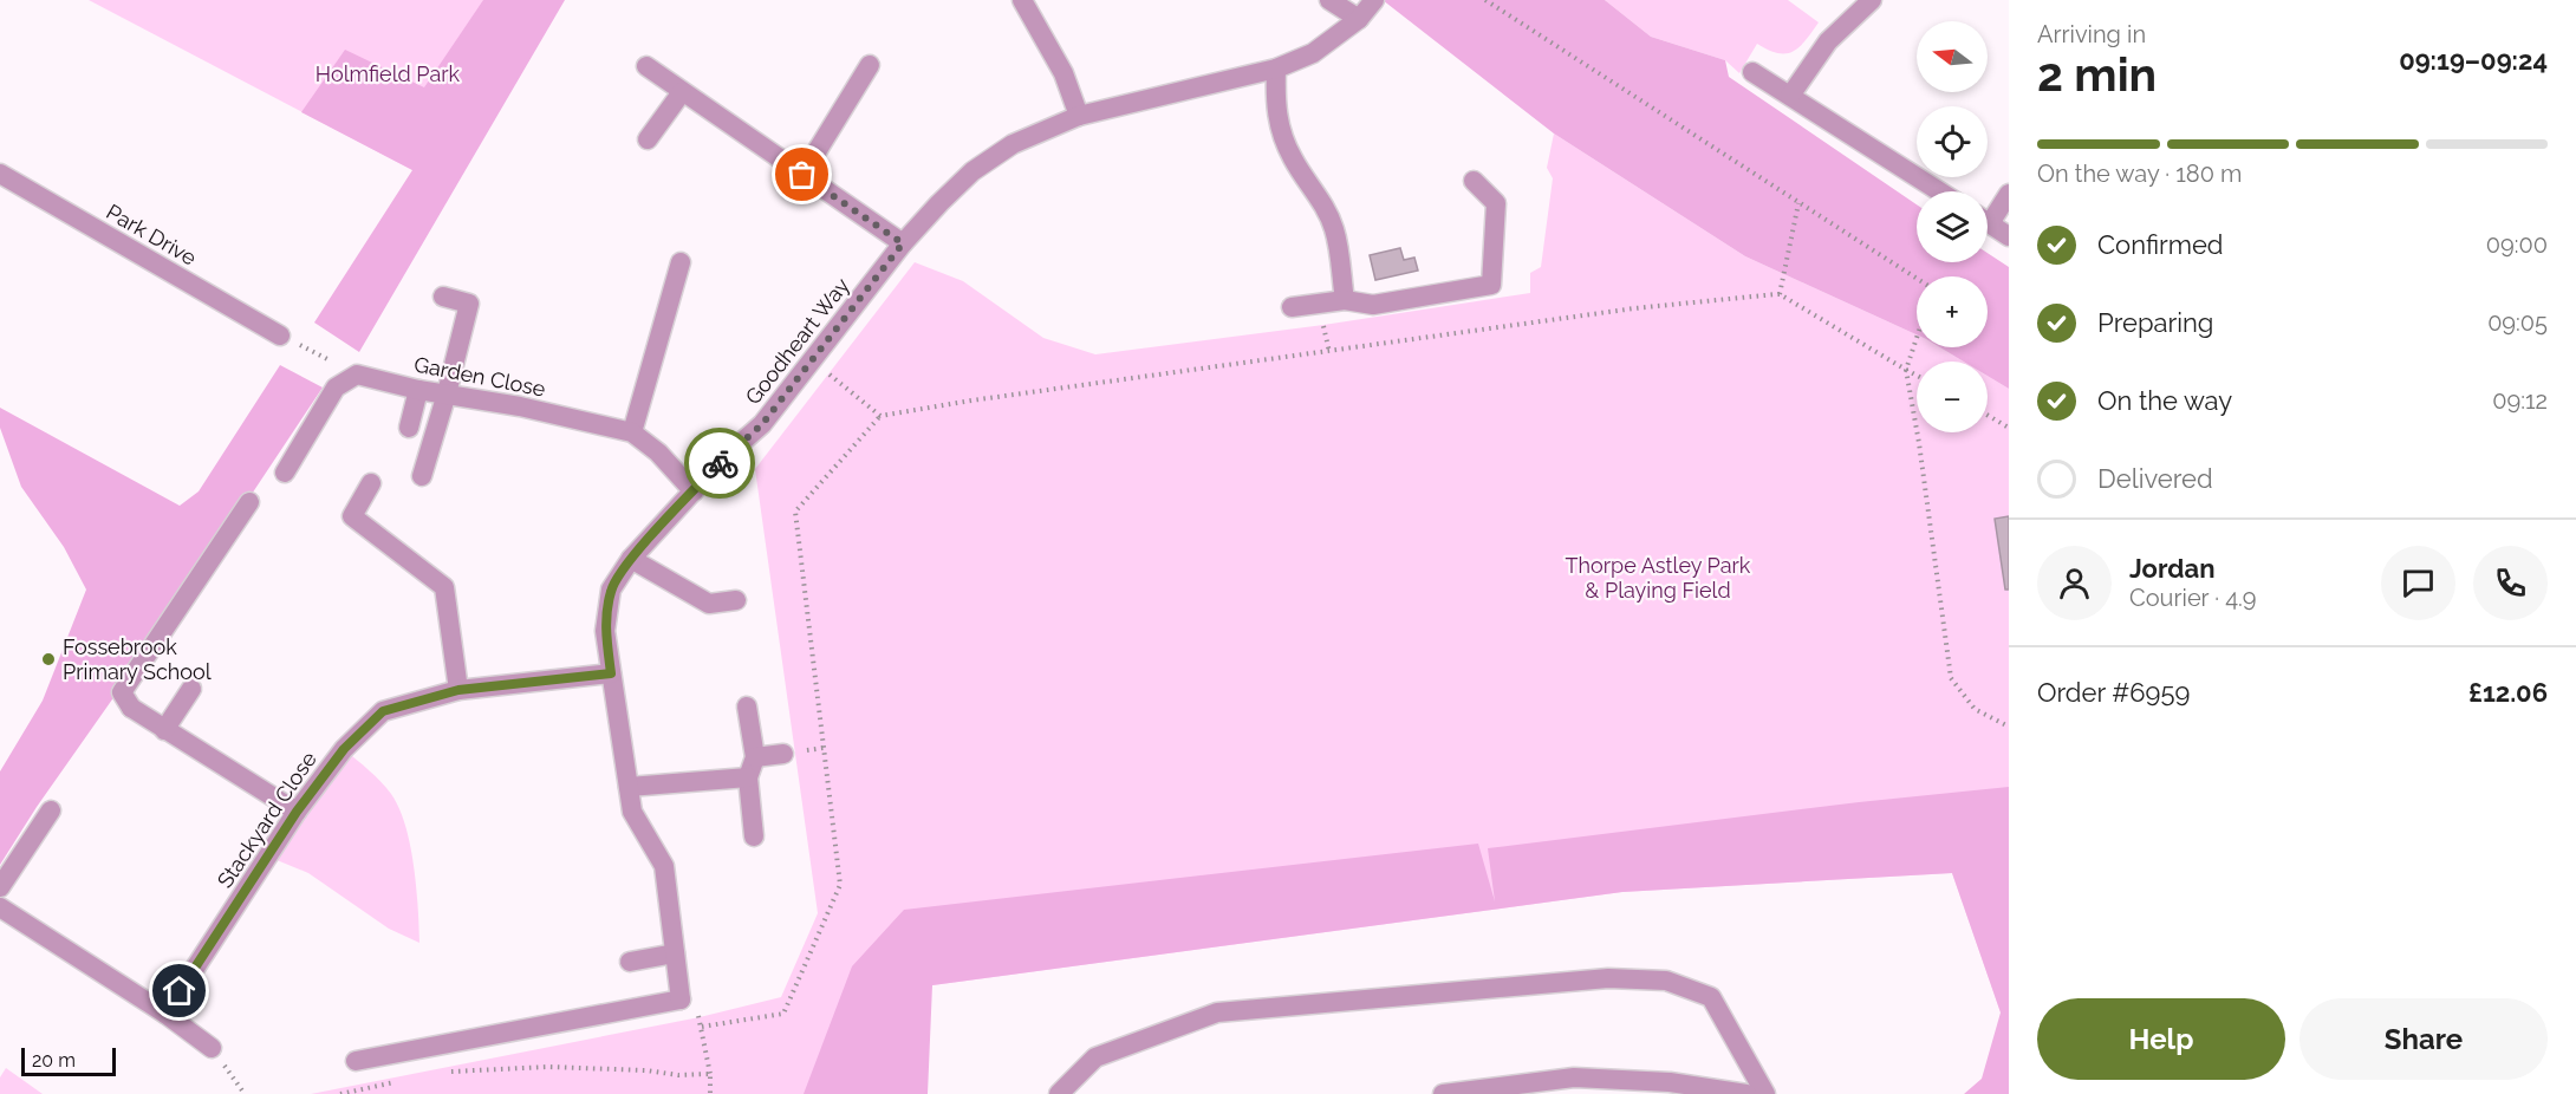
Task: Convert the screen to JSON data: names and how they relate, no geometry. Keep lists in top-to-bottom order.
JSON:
{
  "streets": {
    "street": [
      "Park Drive",
      "Goodheart Way",
      "Garden Close",
      "Stackyard Close"
    ]
  },
  "crossings": [
    ["Goodheart Way", "Garden Close"],
    ["Goodheart Way", "Stackyard Close"]
  ],
  "parks": ["Holmfield Park", "Thorpe Astley Park & Playing Field"],
  "places": ["Fossebrook Primary School"],
  "scale_bar": "20 m",
  "north": "left",
  "page": {
    "heading": ["2 min", "Arriving in", "09:19–09:24"],
    "panel": [
      "Jordan",
      "Courier · 4.9",
      "Order #6959",
      "£12.06"
    ],
    "map_buttons": ["+", "−"],
    "bar": "On the way · 180 m",
    "list": [
      ["Confirmed", "09:00"],
      ["Preparing", "09:05"],
      ["On the way", "09:12"],
      "Delivered"
    ],
    "buttons": ["Help", "Share"],
    "scale": "20 m"
  }
}
